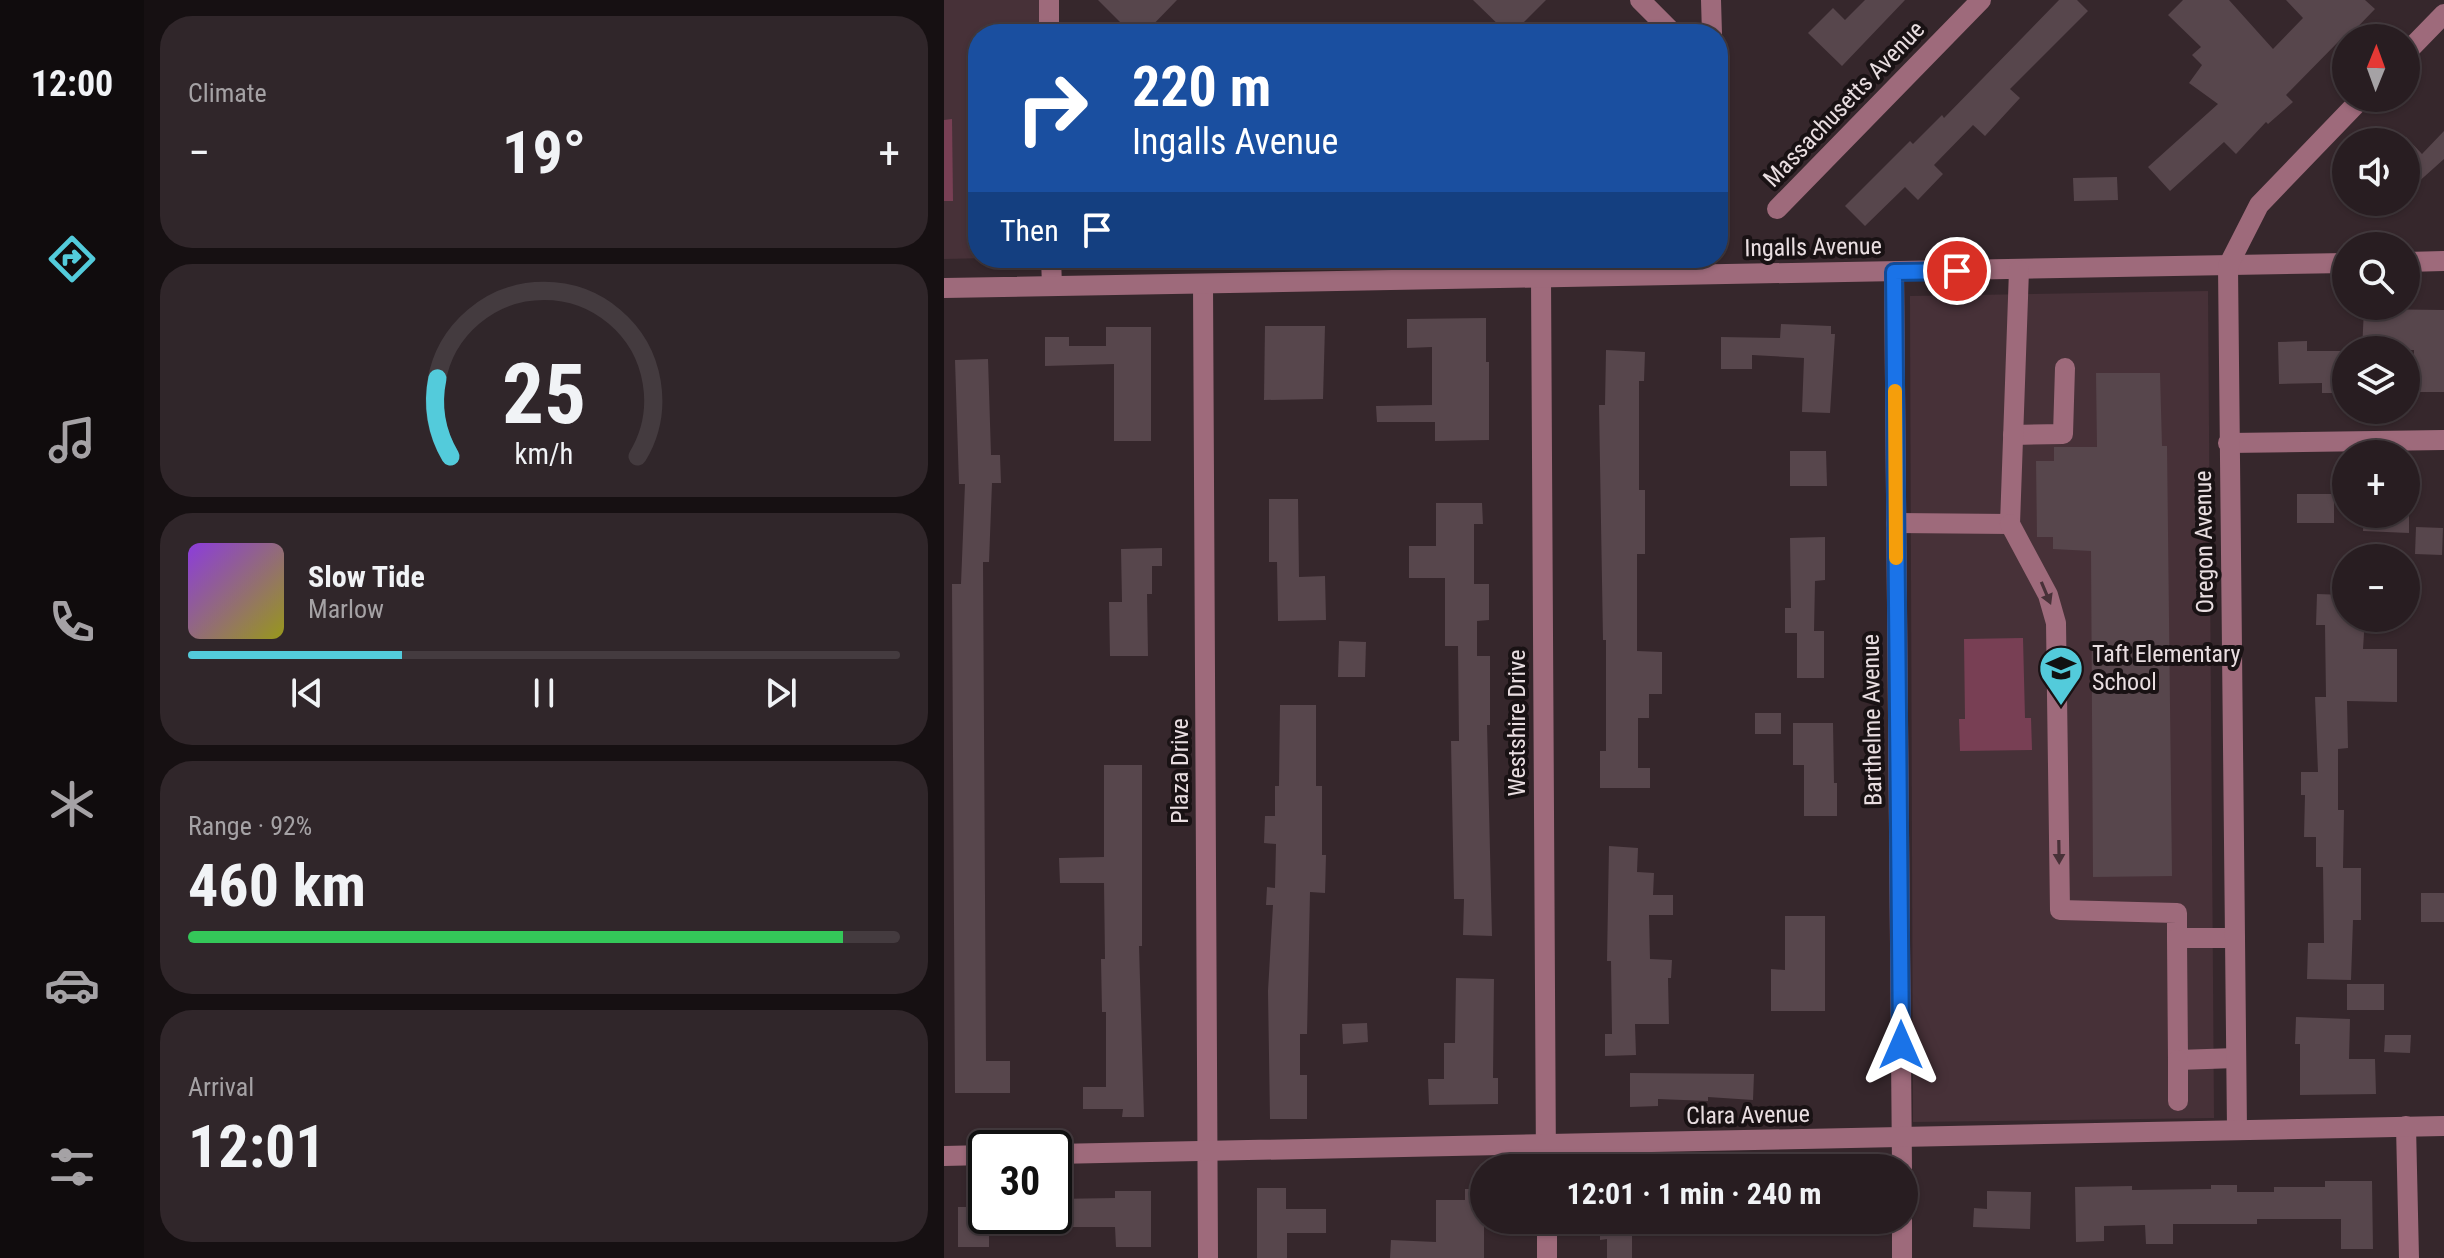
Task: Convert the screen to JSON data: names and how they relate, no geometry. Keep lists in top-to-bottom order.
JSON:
{
  "streets": {
    "street": [
      "Massachusetts Avenue",
      "Ingalls Avenue",
      "Oregon Avenue",
      "Barthelme Avenue",
      "Westshire Drive",
      "Plaza Drive",
      "Clara Avenue"
    ]
  },
  "crossings": [
    ["Ingalls Avenue", "Oregon Avenue"],
    ["Ingalls Avenue", "Barthelme Avenue"],
    ["Ingalls Avenue", "Westshire Drive"],
    ["Ingalls Avenue", "Plaza Drive"],
    ["Oregon Avenue", "Clara Avenue"],
    ["Barthelme Avenue", "Clara Avenue"],
    ["Westshire Drive", "Clara Avenue"],
    ["Plaza Drive", "Clara Avenue"]
  ],
  "places": {
    "school or university": ["Taft Elementary School"]
  },
  "north": "top",
  "page": {
    "tabs": "12:00",
    "tile": [
      "Climate",
      ["Range · 92%", "460 km"],
      ["Arrival", "12:01"]
    ],
    "map_buttons": ["+", "−"],
    "turn": ["220 m", "Ingalls Avenue"],
    "heat": ["−", "19°", "+"],
    "then": "Then",
    "song": ["Slow Tide", "Marlow"],
    "limit": "30",
    "trip": "12:01 · 1 min · 240 m",
    "gauge": ["25", "km/h"]
  }
}
